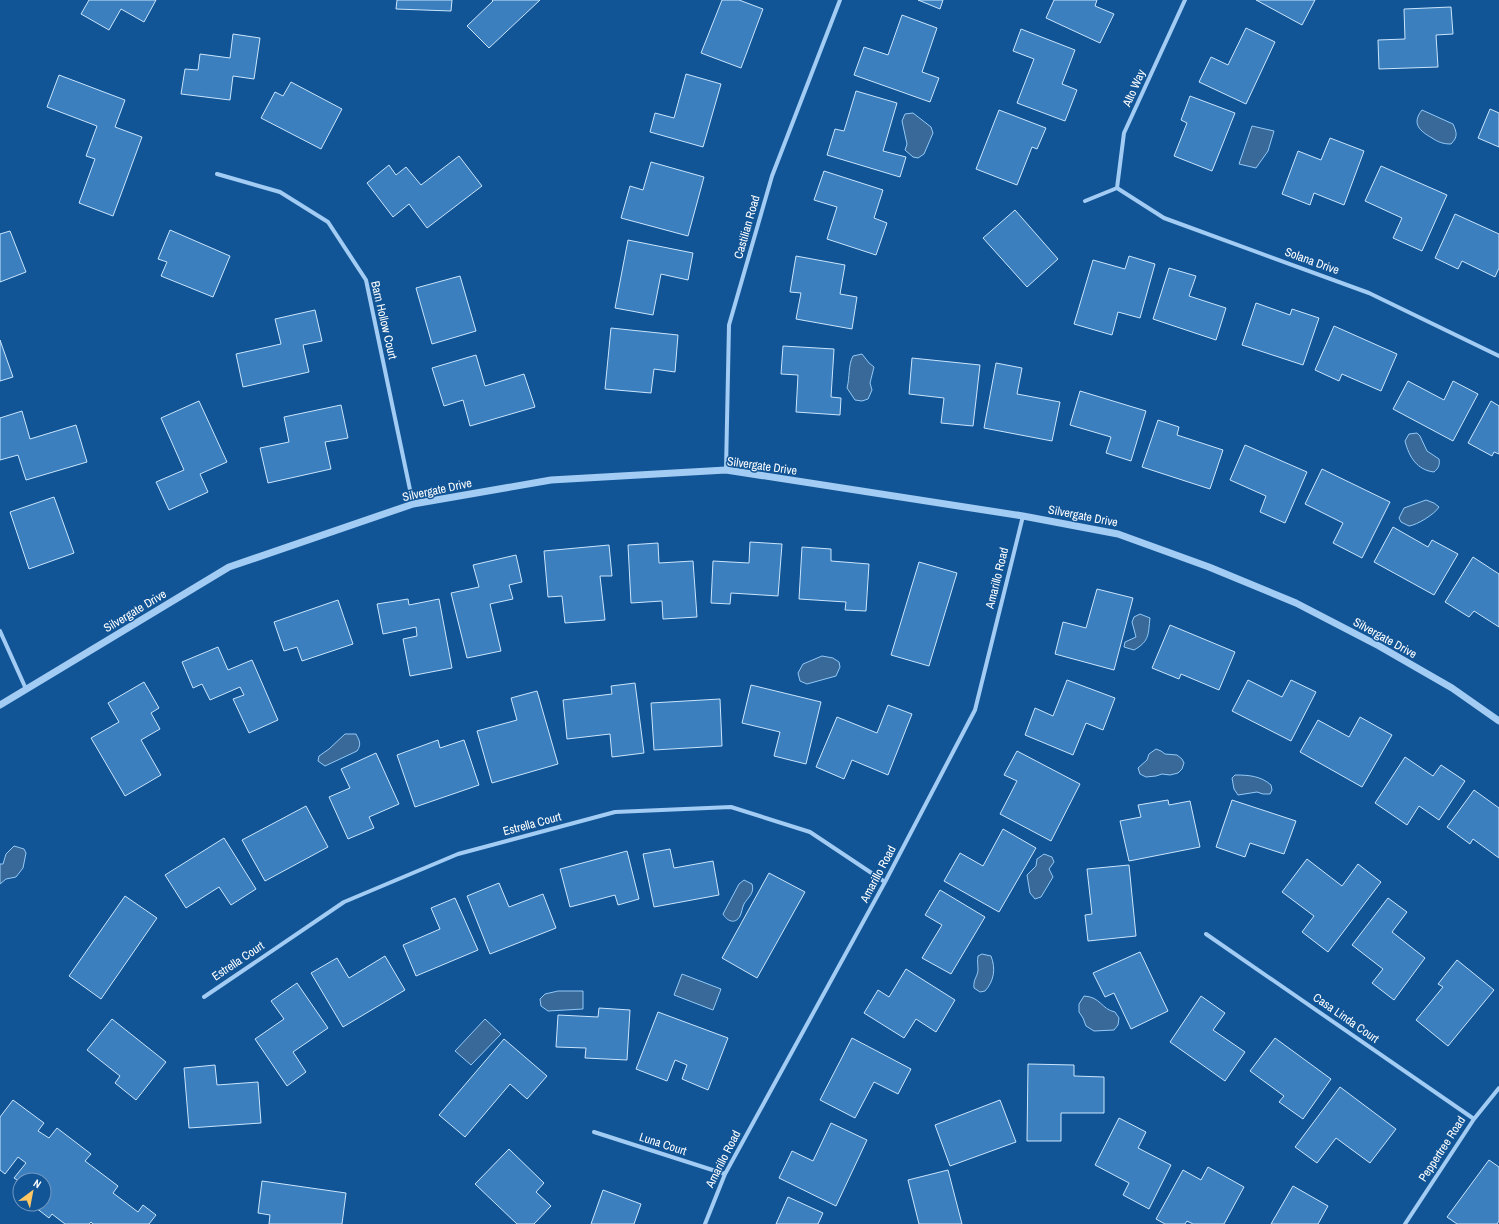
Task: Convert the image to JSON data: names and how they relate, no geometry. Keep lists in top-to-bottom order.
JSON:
{
  "streets": {
    "street": [
      "Alto Way",
      "Castilian Road",
      "Solana Drive",
      "Barn Hollow Court",
      "Silvergate Drive",
      "Amarillo Road",
      "Estrella Court",
      "Casa Linda Court",
      "Luna Court",
      "Peppertree Road"
    ]
  },
  "crossings": [
    ["Alto Way", "Solana Drive"],
    ["Castilian Road", "Silvergate Drive"],
    ["Barn Hollow Court", "Silvergate Drive"],
    ["Silvergate Drive", "Amarillo Road"],
    ["Amarillo Road", "Estrella Court"],
    ["Amarillo Road", "Luna Court"],
    ["Casa Linda Court", "Peppertree Road"]
  ],
  "north": "top right"
}
